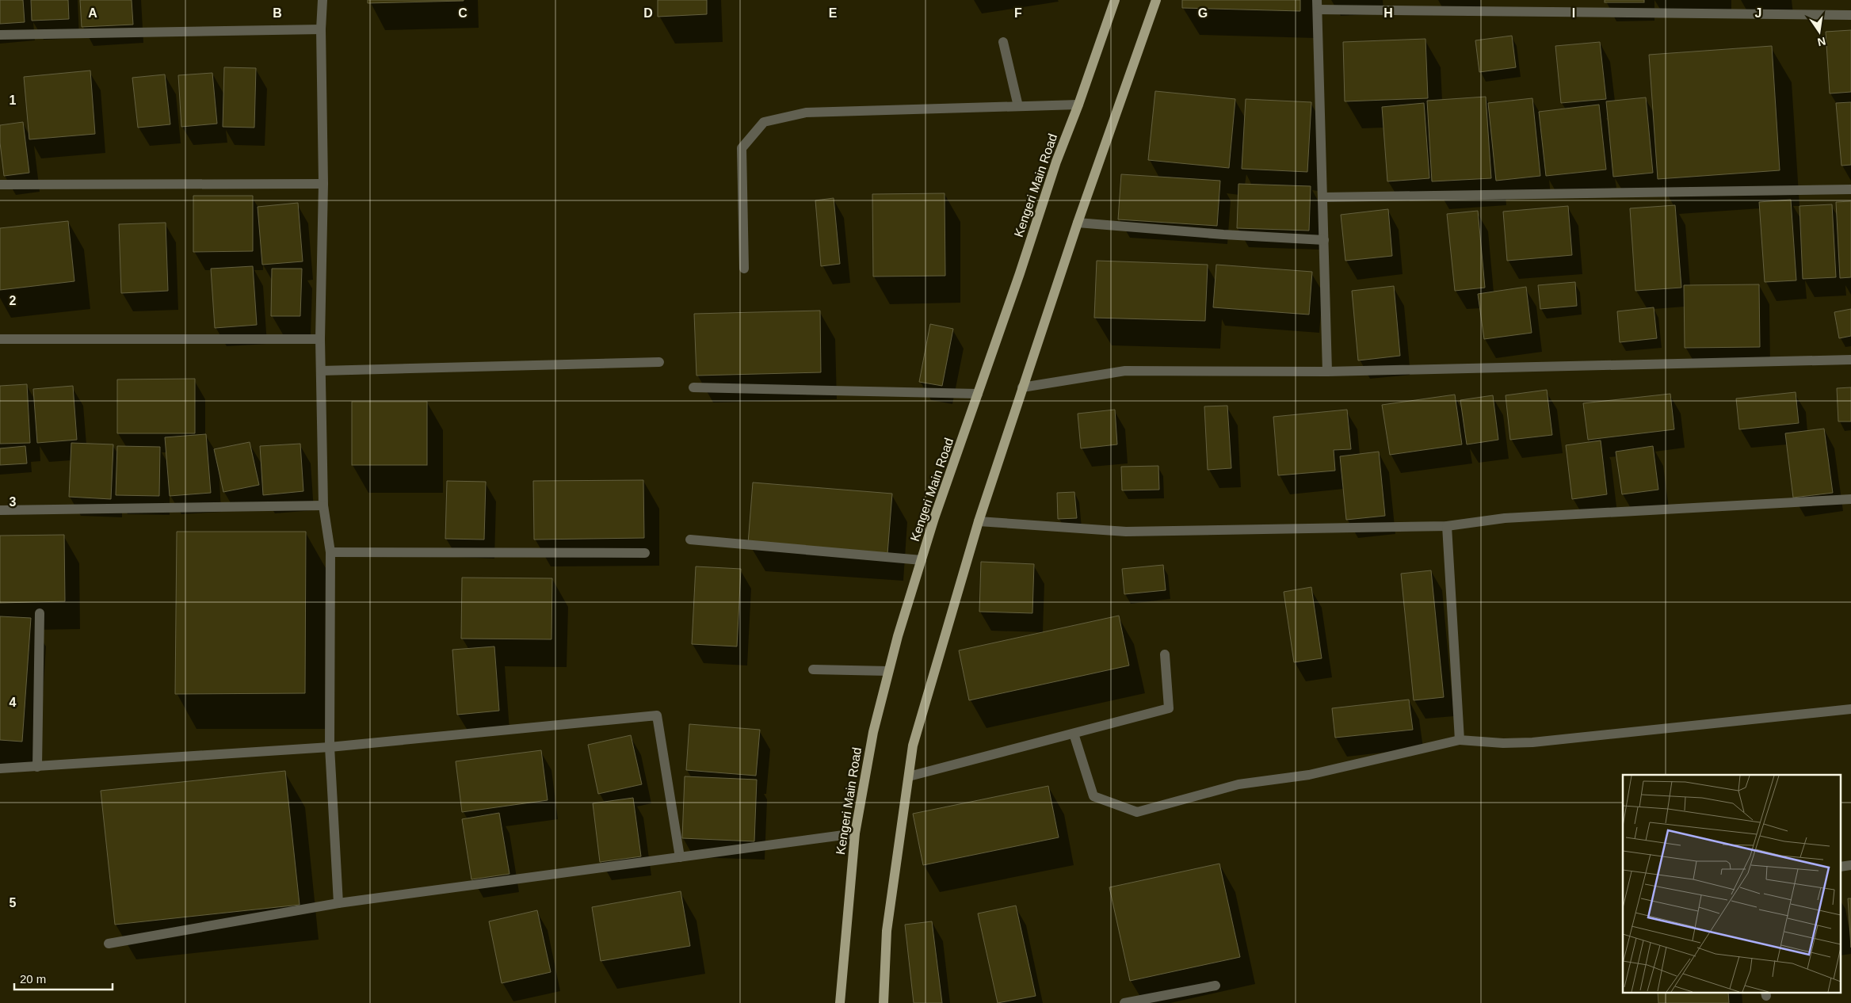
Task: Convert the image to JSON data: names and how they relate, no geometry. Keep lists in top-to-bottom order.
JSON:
{
  "streets": {
    "main road": ["Kengeri Main Road"]
  },
  "scale_bar": "20 m",
  "north": "bottom",
  "grid": {
    "columns": [
      "A",
      "B",
      "C",
      "D",
      "E",
      "F",
      "G",
      "H",
      "I",
      "J"
    ],
    "rows": [
      "1",
      "2",
      "3",
      "4",
      "5"
    ]
  }
}
